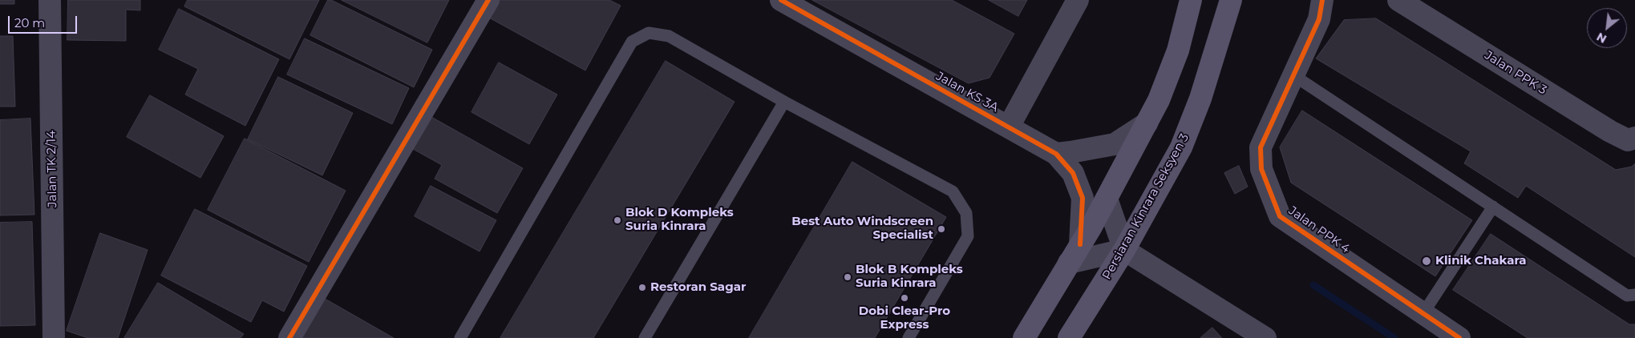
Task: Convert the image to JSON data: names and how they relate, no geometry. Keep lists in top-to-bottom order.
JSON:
{
  "streets": {
    "main road": ["Persiaran Kinrara Seksyen 3"],
    "street": [
      "Jalan PPK 3",
      "Jalan KS 3A",
      "Jalan TK 2/14",
      "Jalan PPK 4"
    ]
  },
  "places": [
    "Blok D Kompleks Suria Kinrara",
    "Best Auto Windscreen Specialist",
    "Klinik Chakara",
    "Blok B Kompleks Suria Kinrara",
    "Restoran Sagar",
    "Dobi Clear-Pro Express"
  ],
  "scale_bar": "20 m",
  "north": "bottom left"
}
